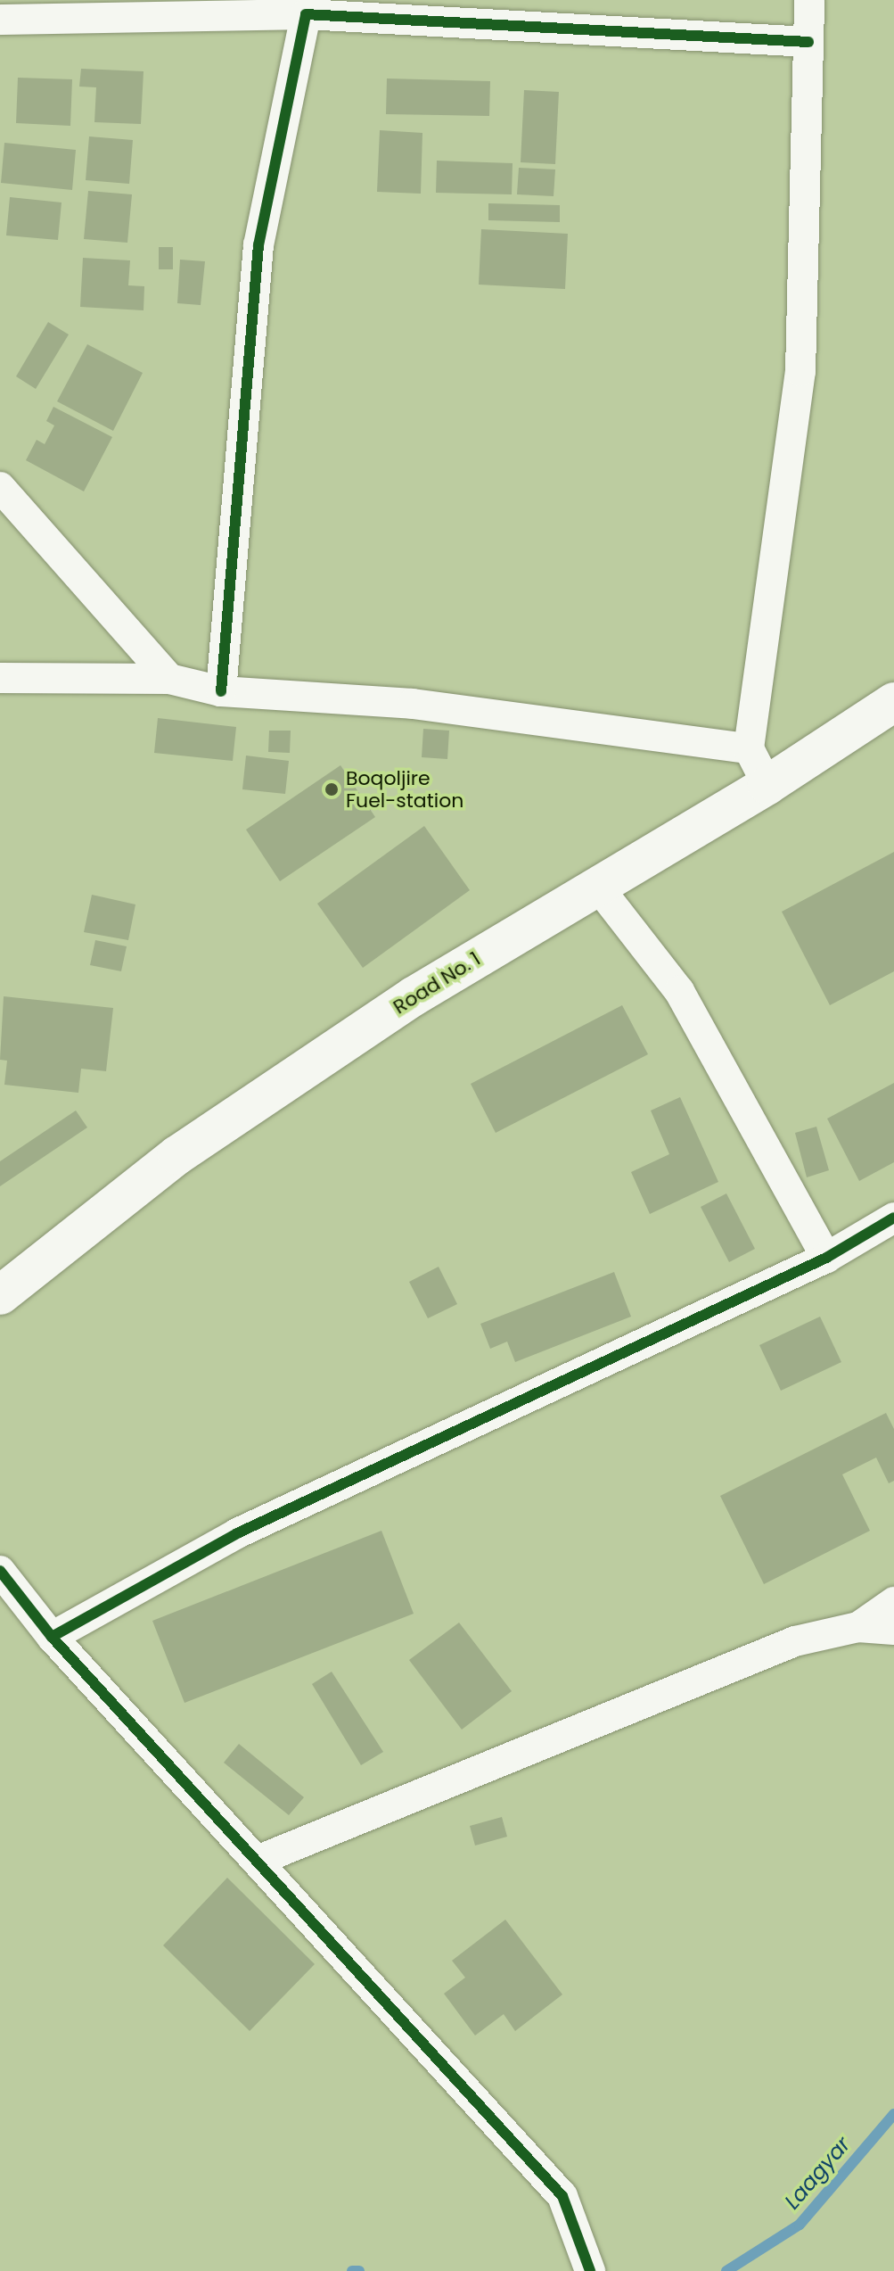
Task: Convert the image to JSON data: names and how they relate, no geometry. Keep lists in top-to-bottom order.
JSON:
{
  "streets": {
    "highway": ["Road No. 1"]
  },
  "water": ["Laagyar"],
  "places": ["Boqoljire Fuel-station"]
}
